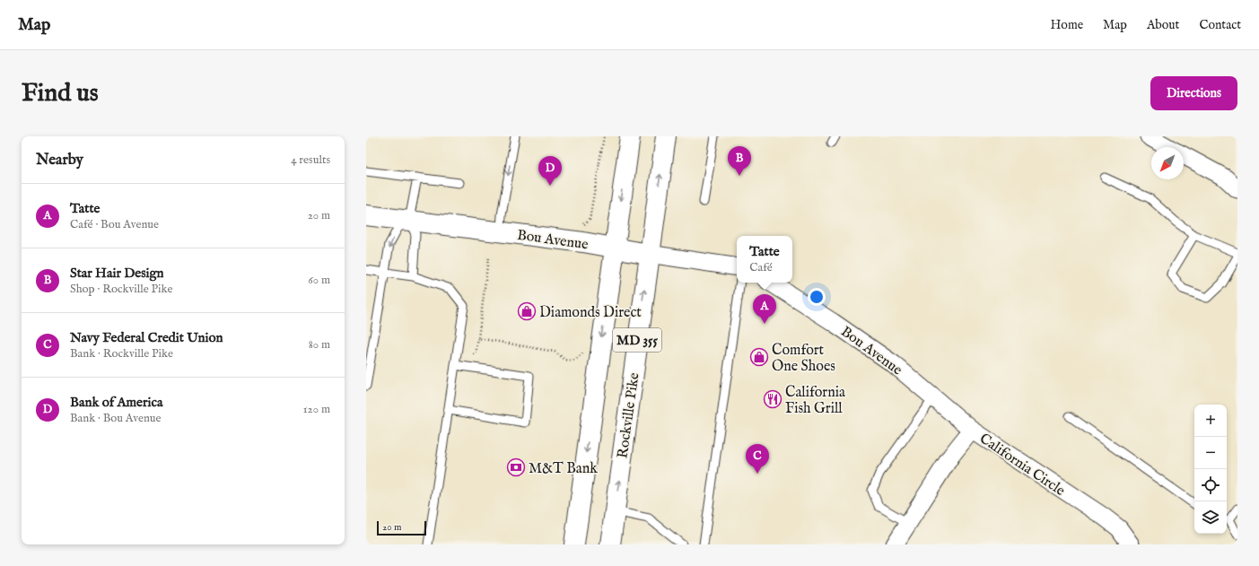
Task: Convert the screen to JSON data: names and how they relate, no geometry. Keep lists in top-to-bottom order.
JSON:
{
  "streets": {
    "main road": ["Bou Avenue", "MD 355", "Rockville Pike"],
    "street": ["California Circle"]
  },
  "crossings": [
    ["Bou Avenue", "MD 355"],
    ["Bou Avenue", "Rockville Pike"],
    ["Bou Avenue", "California Circle"]
  ],
  "places": {
    "shop": ["Diamonds Direct", "Comfort One Shoes"],
    "restaurant": ["California Fish Grill"],
    "bank": ["M&T Bank"]
  },
  "scale_bar": "20 m",
  "north": "bottom left",
  "page": {
    "header": "Map",
    "nav": [
      "Home",
      "Map",
      "About",
      "Contact"
    ],
    "buttons": "Directions",
    "title": "Find us",
    "heading": ["Nearby", "4 results"],
    "pins": [
      "B",
      "D",
      "A",
      "C"
    ],
    "list": [
      {
        "mark": "A",
        "name": "Tatte",
        "note": "Café · Bou Avenue",
        "value": "20 m"
      },
      {
        "mark": "B",
        "name": "Star Hair Design",
        "note": "Shop · Rockville Pike",
        "value": "60 m"
      },
      {
        "mark": "C",
        "name": "Navy Federal Credit Union",
        "note": "Bank · Rockville Pike",
        "value": "80 m"
      },
      {
        "mark": "D",
        "name": "Bank of America",
        "note": "Bank · Bou Avenue",
        "value": "120 m"
      }
    ],
    "popup": ["Tatte", "Café"],
    "map_buttons": ["+", "−"],
    "scale": "20 m"
  }
}
